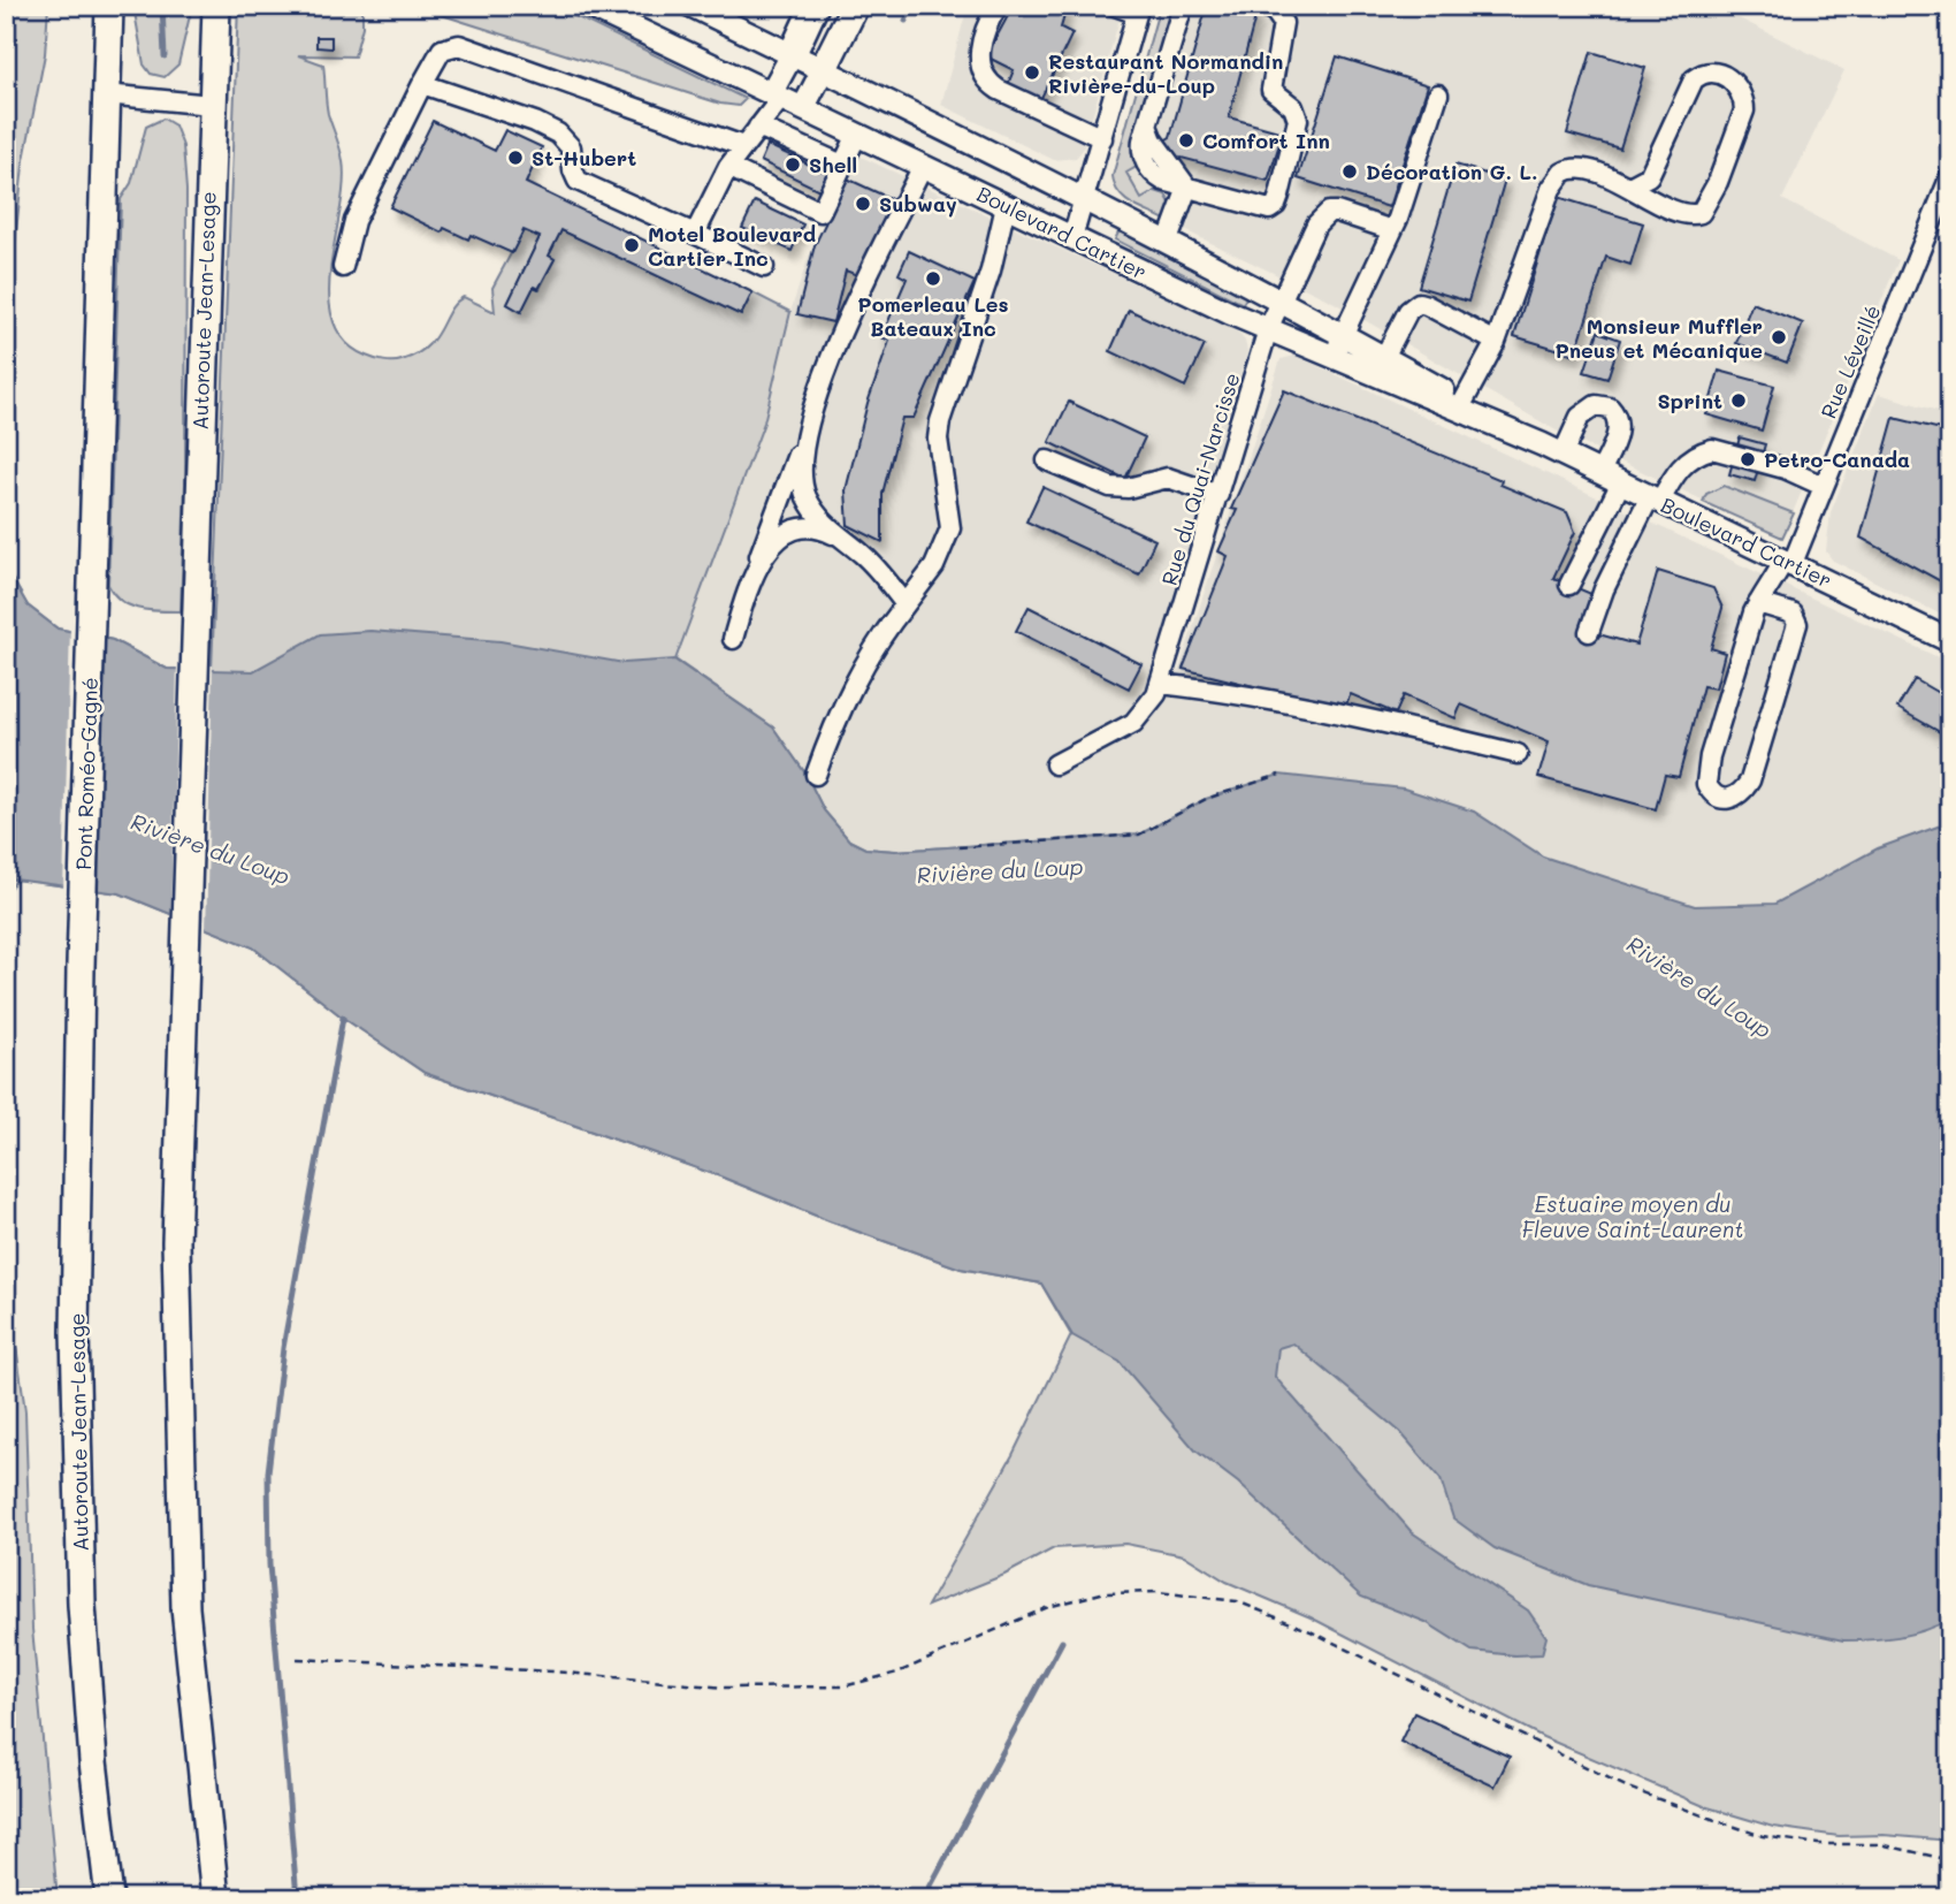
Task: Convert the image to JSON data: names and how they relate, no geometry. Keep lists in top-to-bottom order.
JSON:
{
  "streets": {
    "highway": ["Autoroute Jean-Lesage", "Pont Roméo-Gagné"],
    "main road": ["Boulevard Cartier"],
    "street": ["Rue Léveillé", "Rue du Quai-Narcisse"]
  },
  "crossings": [
    ["Boulevard Cartier", "Rue Léveillé"],
    ["Boulevard Cartier", "Rue du Quai-Narcisse"],
    ["Autoroute Jean-Lesage", "Pont Roméo-Gagné"]
  ],
  "water": ["Rivière du Loup", "Estuaire moyen du Fleuve Saint-Laurent"],
  "places": [
    "Restaurant Normandin Rivière-du-Loup",
    "Comfort Inn",
    "St-Hubert",
    "Shell",
    "Décoration G. L.",
    "Subway",
    "Motel Boulevard Cartier Inc",
    "Pomerleau Les Bateaux Inc",
    "Monsieur Muffler Pneus et Mécanique",
    "Sprint",
    "Petro-Canada"
  ]
}
